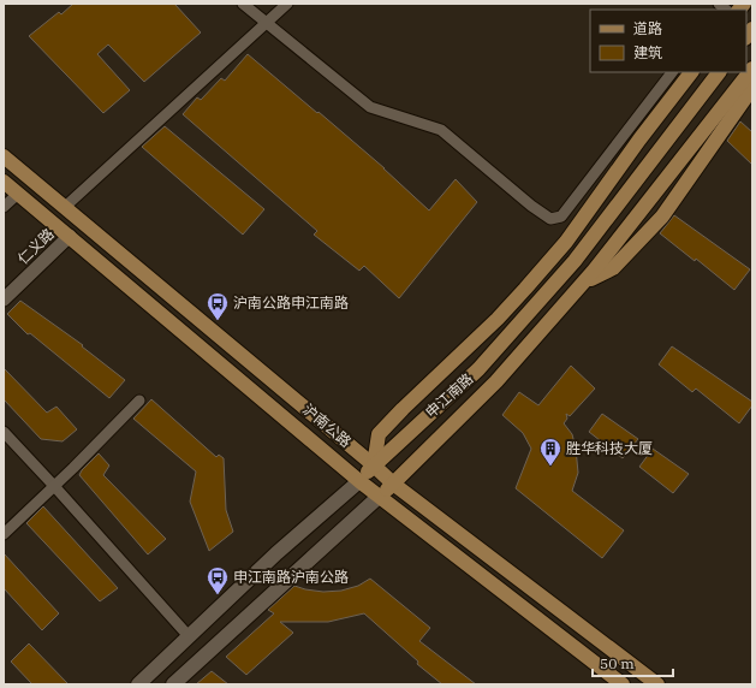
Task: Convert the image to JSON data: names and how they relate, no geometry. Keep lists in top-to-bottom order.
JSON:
{
  "streets": {
    "main road": ["申江南路", "沪南公路"],
    "street": ["仁义路"]
  },
  "crossings": [
    ["仁义路", "沪南公路"],
    ["申江南路", "沪南公路"]
  ],
  "places": {
    "bus stop": ["沪南公路申江南路", "申江南路沪南公路"],
    "building": ["胜华科技大厦"]
  },
  "legend": ["道路", "建筑"],
  "scale_bar": "50 m"
}
